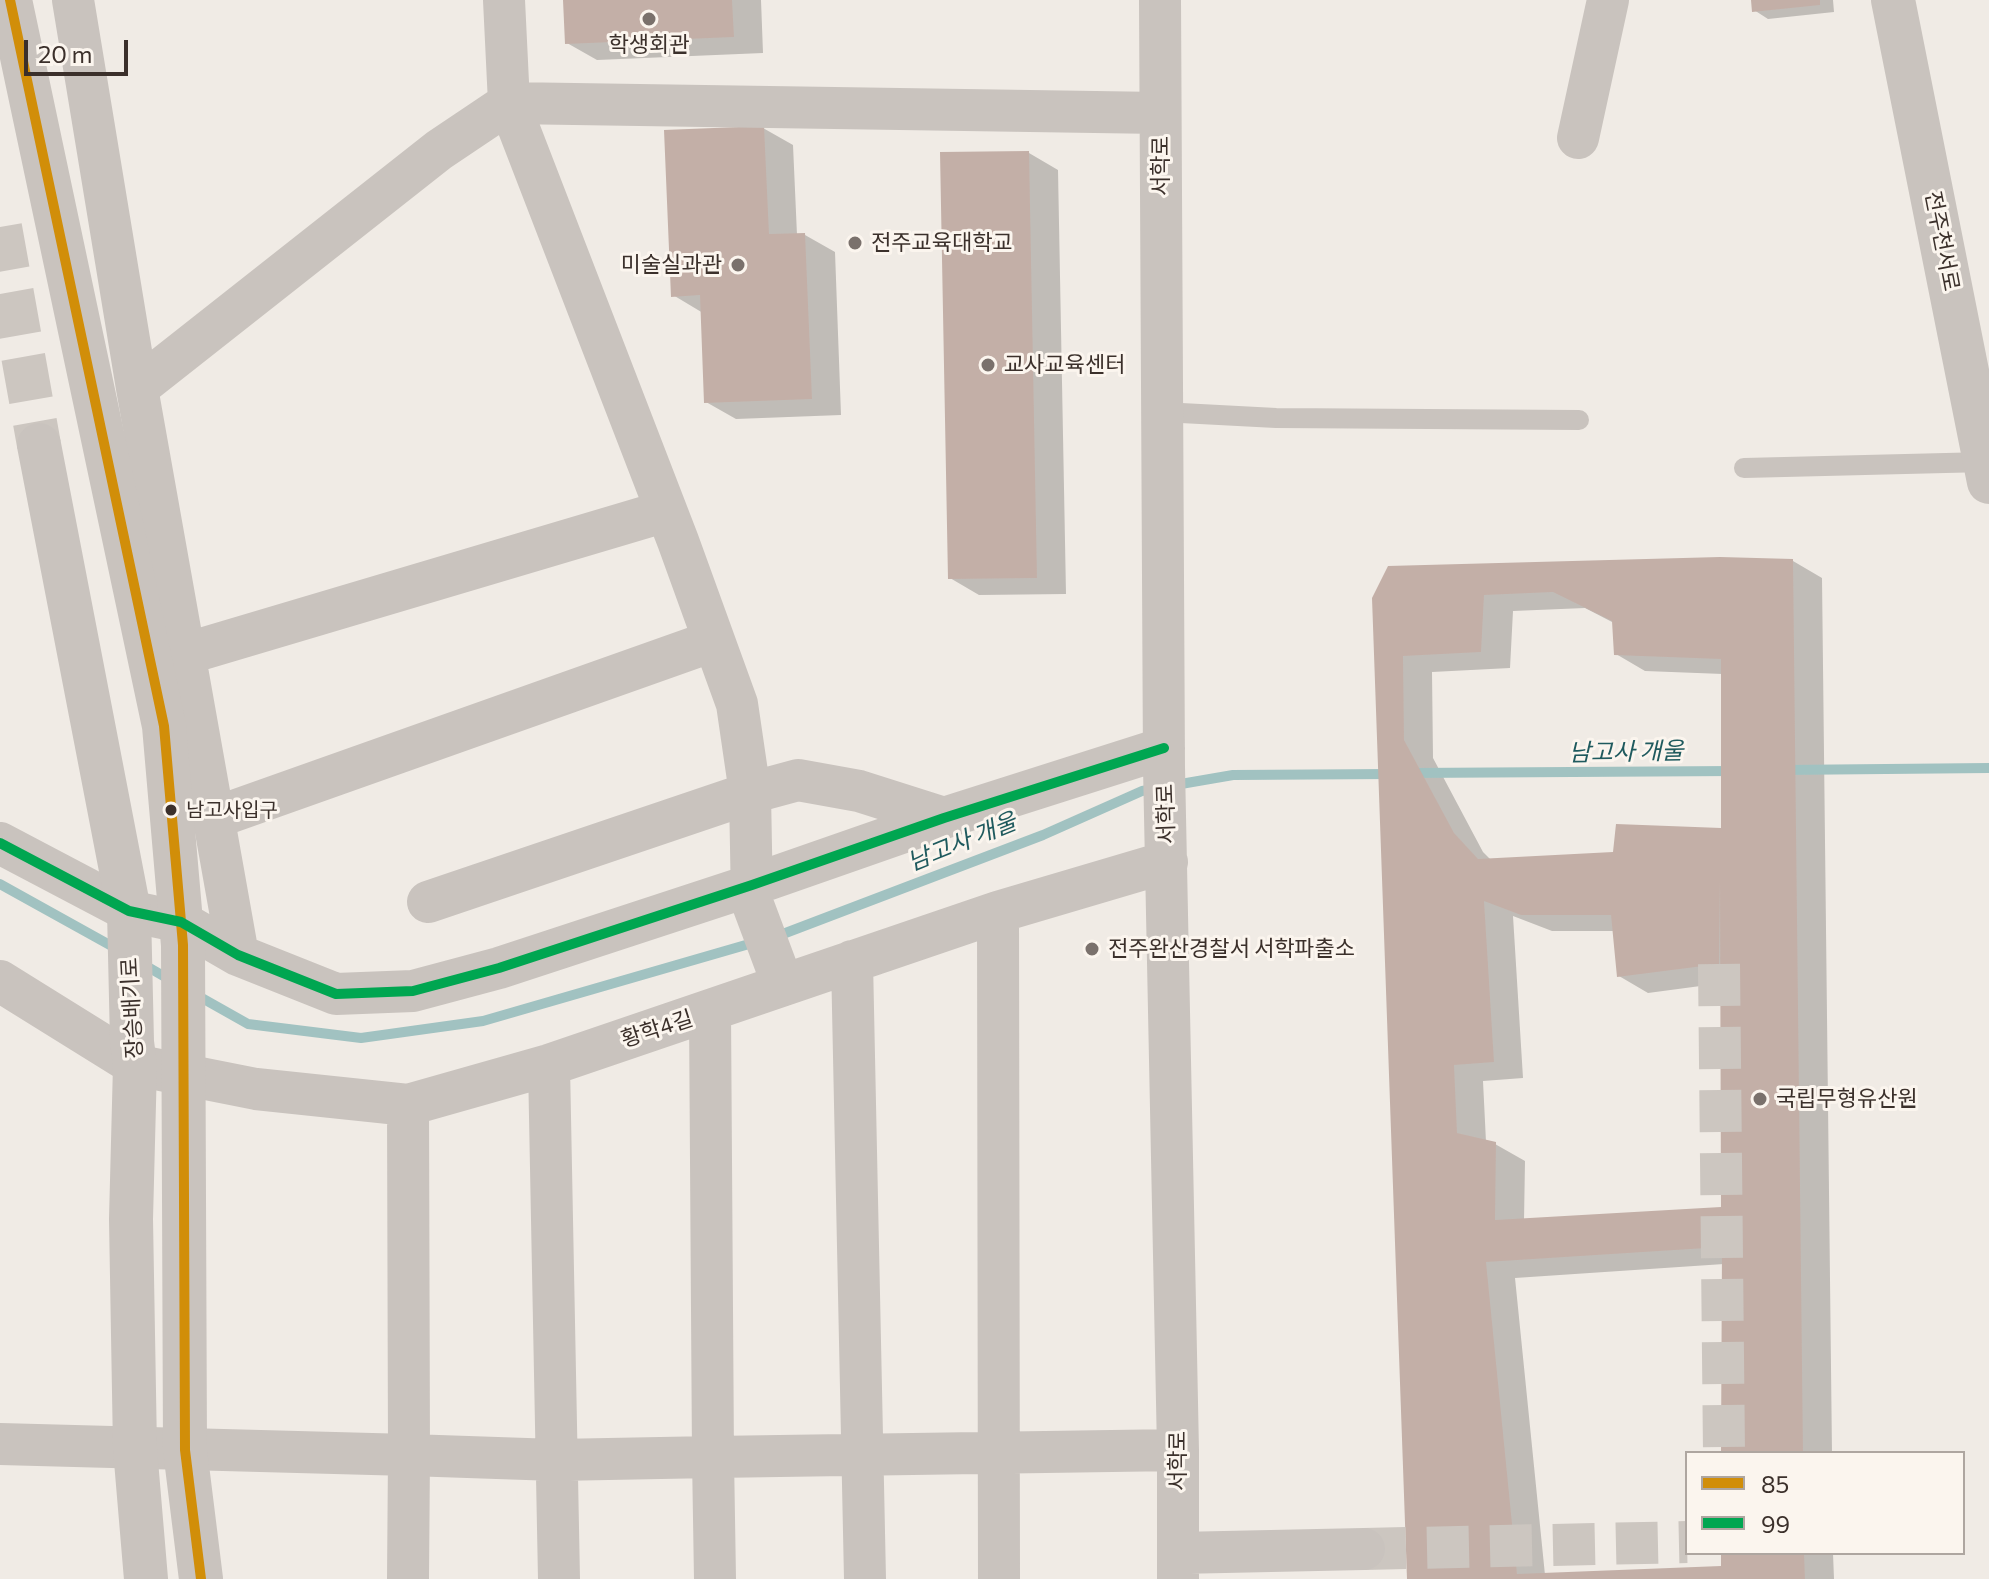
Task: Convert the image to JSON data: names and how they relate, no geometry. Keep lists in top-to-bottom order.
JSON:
{
  "streets": {
    "street": [
      "서학로",
      "전주천서로",
      "장승배기로",
      "황학4길"
    ]
  },
  "crossings": [
    ["서학로", "황학4길"],
    ["장승배기로", "황학4길"]
  ],
  "water": ["남고사 개울"],
  "places": [
    "학생회관",
    "전주교육대학교",
    "미술실과관",
    "교사교육센터",
    "남고사입구",
    "전주완산경찰서 서학파출소",
    "국립무형유산원"
  ],
  "lines": ["transit line 85", "transit line 99"],
  "legend": ["85", "99"],
  "scale_bar": "20 m"
}
